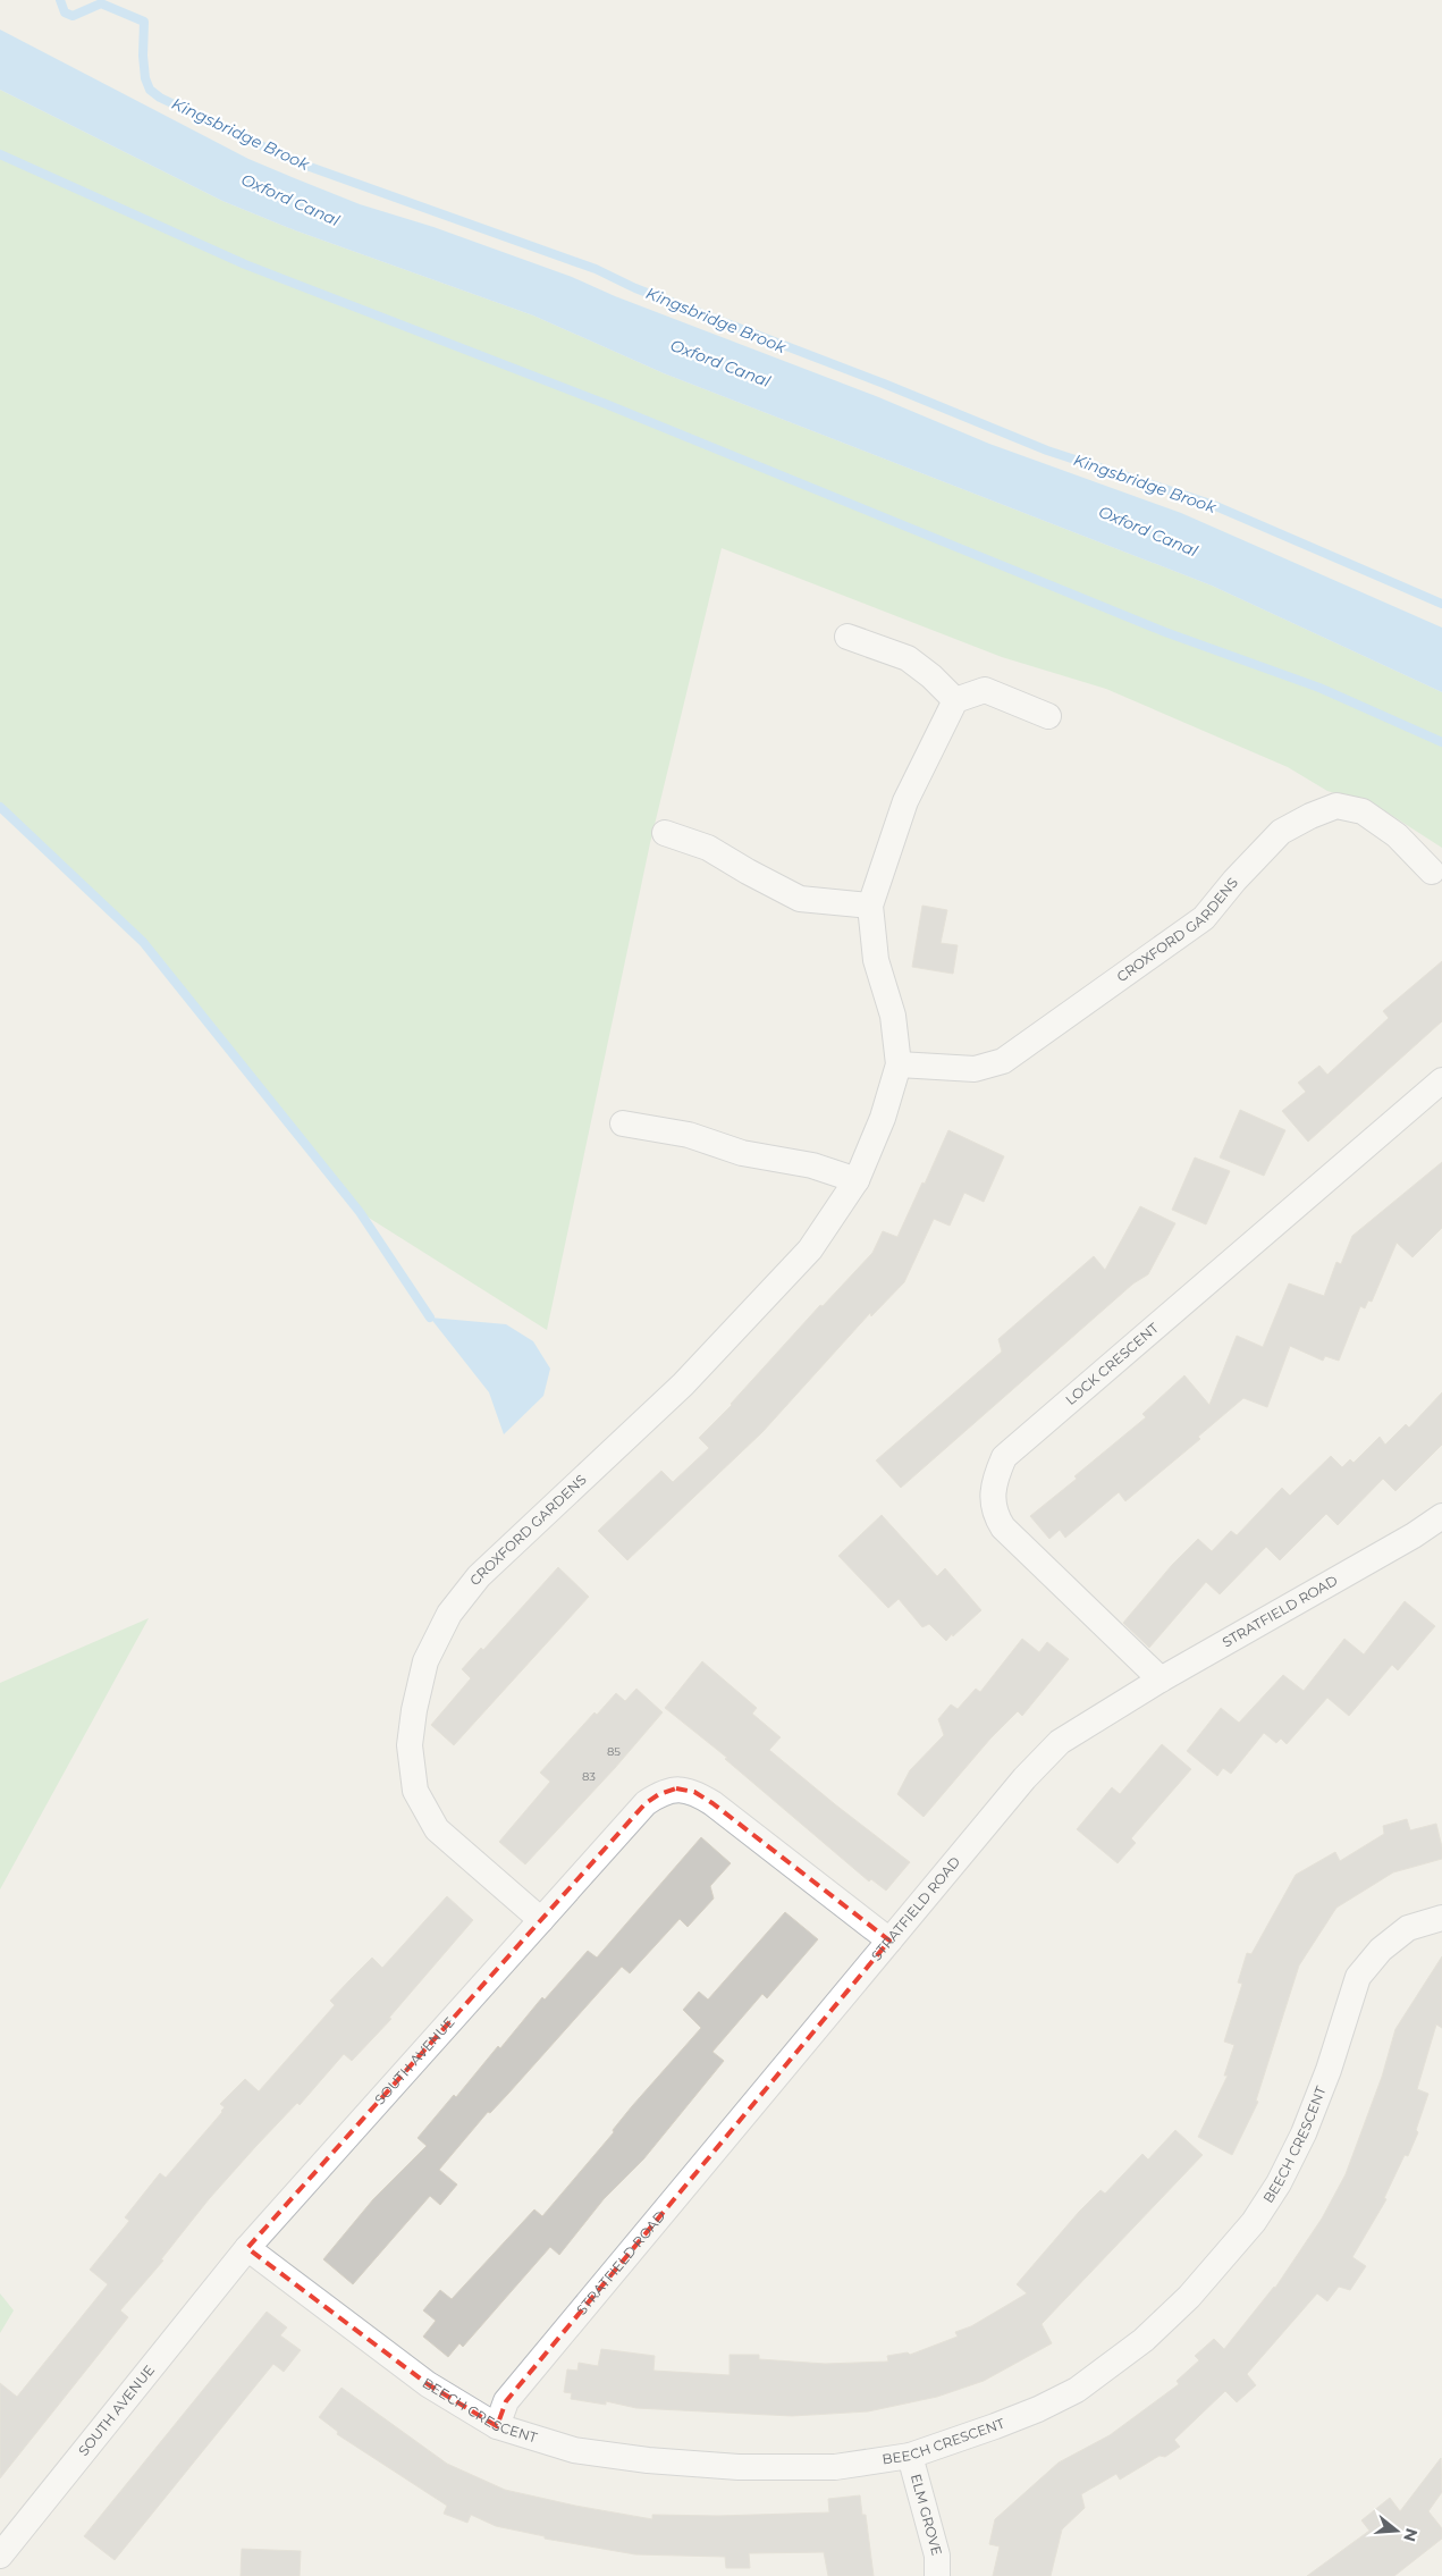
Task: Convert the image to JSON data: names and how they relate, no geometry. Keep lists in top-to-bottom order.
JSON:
{
  "streets": {
    "street": [
      "CROXFORD GARDENS",
      "LOCK CRESCENT",
      "STRATFIELD ROAD",
      "SOUTH AVENUE",
      "BEECH CRESCENT",
      "ELM GROVE"
    ]
  },
  "crossings": [
    ["CROXFORD GARDENS", "SOUTH AVENUE"],
    ["LOCK CRESCENT", "STRATFIELD ROAD"],
    ["STRATFIELD ROAD", "SOUTH AVENUE"],
    ["STRATFIELD ROAD", "BEECH CRESCENT"],
    ["SOUTH AVENUE", "BEECH CRESCENT"],
    ["BEECH CRESCENT", "ELM GROVE"]
  ],
  "water": ["Kingsbridge Brook", "Oxford Canal"],
  "house_numbers": ["85", "83"],
  "north": "right"
}
